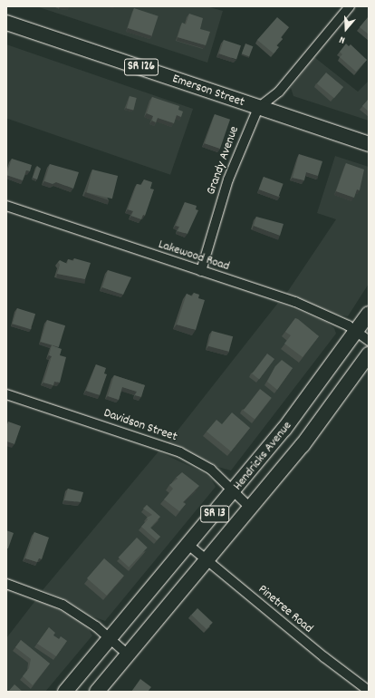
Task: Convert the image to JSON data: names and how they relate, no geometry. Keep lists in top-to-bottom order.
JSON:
{
  "streets": {
    "main road": [
      "SR 126",
      "Emerson Street",
      "Hendricks Avenue",
      "SR 13"
    ],
    "street": [
      "Grandy Avenue",
      "Lakewood Road",
      "Davidson Street",
      "Pinetree Road"
    ]
  },
  "crossings": [
    ["Emerson Street", "Grandy Avenue"],
    ["Grandy Avenue", "Lakewood Road"],
    ["Lakewood Road", "Hendricks Avenue"],
    ["Davidson Street", "Hendricks Avenue"],
    ["Hendricks Avenue", "Pinetree Road"]
  ],
  "north": "bottom"
}
